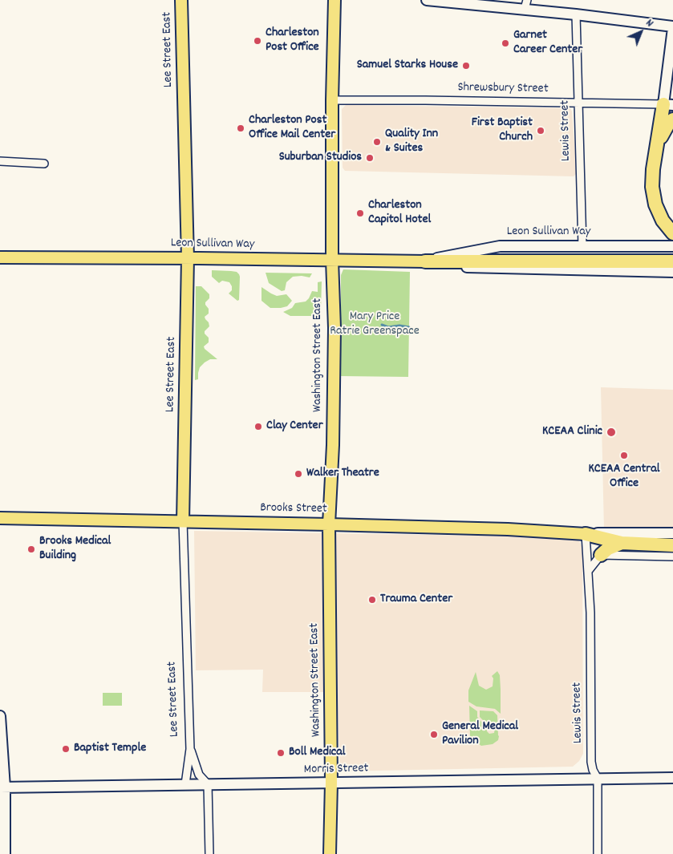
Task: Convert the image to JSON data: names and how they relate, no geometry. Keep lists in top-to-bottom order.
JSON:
{
  "streets": {
    "main road": [
      "Lee Street East",
      "Leon Sullivan Way",
      "Washington Street East",
      "Brooks Street"
    ],
    "street": ["Shrewsbury Street", "Lewis Street", "Morris Street"]
  },
  "crossings": [
    ["Lee Street East", "Leon Sullivan Way"],
    ["Lee Street East", "Brooks Street"],
    ["Lee Street East", "Morris Street"],
    ["Shrewsbury Street", "Lewis Street"],
    ["Shrewsbury Street", "Washington Street East"],
    ["Lewis Street", "Leon Sullivan Way"],
    ["Lewis Street", "Brooks Street"],
    ["Lewis Street", "Morris Street"],
    ["Leon Sullivan Way", "Washington Street East"],
    ["Washington Street East", "Brooks Street"],
    ["Washington Street East", "Morris Street"]
  ],
  "parks": ["Mary Price Ratrie Greenspace"],
  "places": [
    "Charleston Post Office",
    "Garnet Career Center",
    "Samuel Starks House",
    "Charleston Post Office Mail Center",
    "First Baptist Church",
    "Quality Inn & Suites",
    "Suburban Studios",
    "Charleston Capitol Hotel",
    "Clay Center",
    "KCEAA Clinic",
    "KCEAA Central Office",
    "Walker Theatre",
    "Brooks Medical Building",
    "Trauma Center",
    "General Medical Pavilion",
    "Baptist Temple",
    "Boll Medical"
  ],
  "north": "top right"
}
